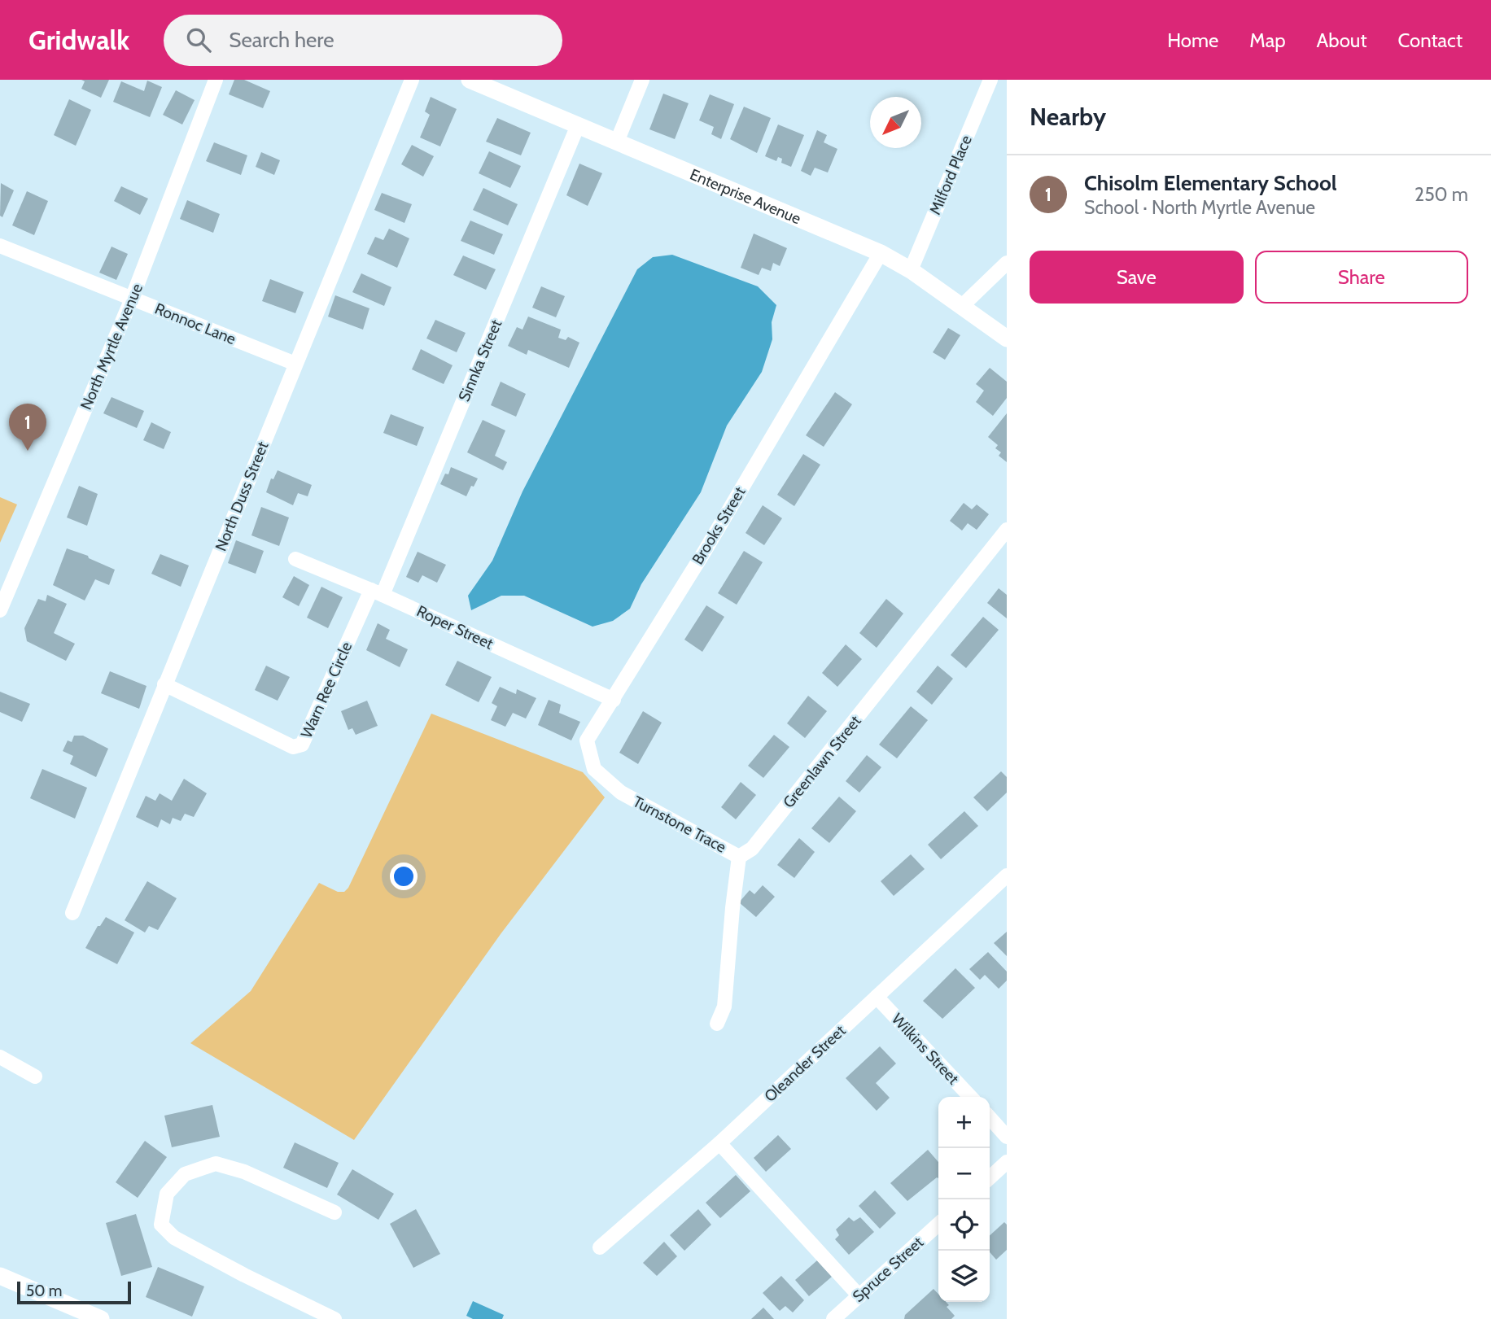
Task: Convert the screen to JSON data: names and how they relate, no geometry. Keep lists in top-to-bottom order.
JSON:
{
  "streets": {
    "street": [
      "Milford Place",
      "Enterprise Avenue",
      "Ronnoc Lane",
      "North Myrtle Avenue",
      "Sinnka Street",
      "North Duss Street",
      "Brooks Street",
      "Roper Street",
      "Warn Ree Circle",
      "Greenlawn Street",
      "Turnstone Trace",
      "Wilkins Street",
      "Oleander Street",
      "Spruce Street"
    ]
  },
  "crossings": [
    ["Milford Place", "Enterprise Avenue"],
    ["Enterprise Avenue", "Sinnka Street"],
    ["Enterprise Avenue", "Brooks Street"],
    ["Ronnoc Lane", "North Myrtle Avenue"],
    ["Ronnoc Lane", "North Duss Street"],
    ["Sinnka Street", "Roper Street"],
    ["Sinnka Street", "Warn Ree Circle"],
    ["North Duss Street", "Warn Ree Circle"],
    ["Brooks Street", "Roper Street"],
    ["Brooks Street", "Turnstone Trace"],
    ["Roper Street", "Warn Ree Circle"],
    ["Greenlawn Street", "Turnstone Trace"],
    ["Wilkins Street", "Oleander Street"]
  ],
  "scale_bar": "50 m",
  "north": "bottom left",
  "page": {
    "header": "Gridwalk",
    "search": "Search here",
    "nav": [
      "Home",
      "Map",
      "About",
      "Contact"
    ],
    "heading": "Nearby",
    "list": [
      {
        "mark": "1",
        "name": "Chisolm Elementary School",
        "note": "School · North Myrtle Avenue",
        "value": "250 m"
      }
    ],
    "buttons": ["Save", "Share"],
    "pins": "1",
    "map_buttons": ["+", "−"],
    "scale": "50 m"
  }
}
